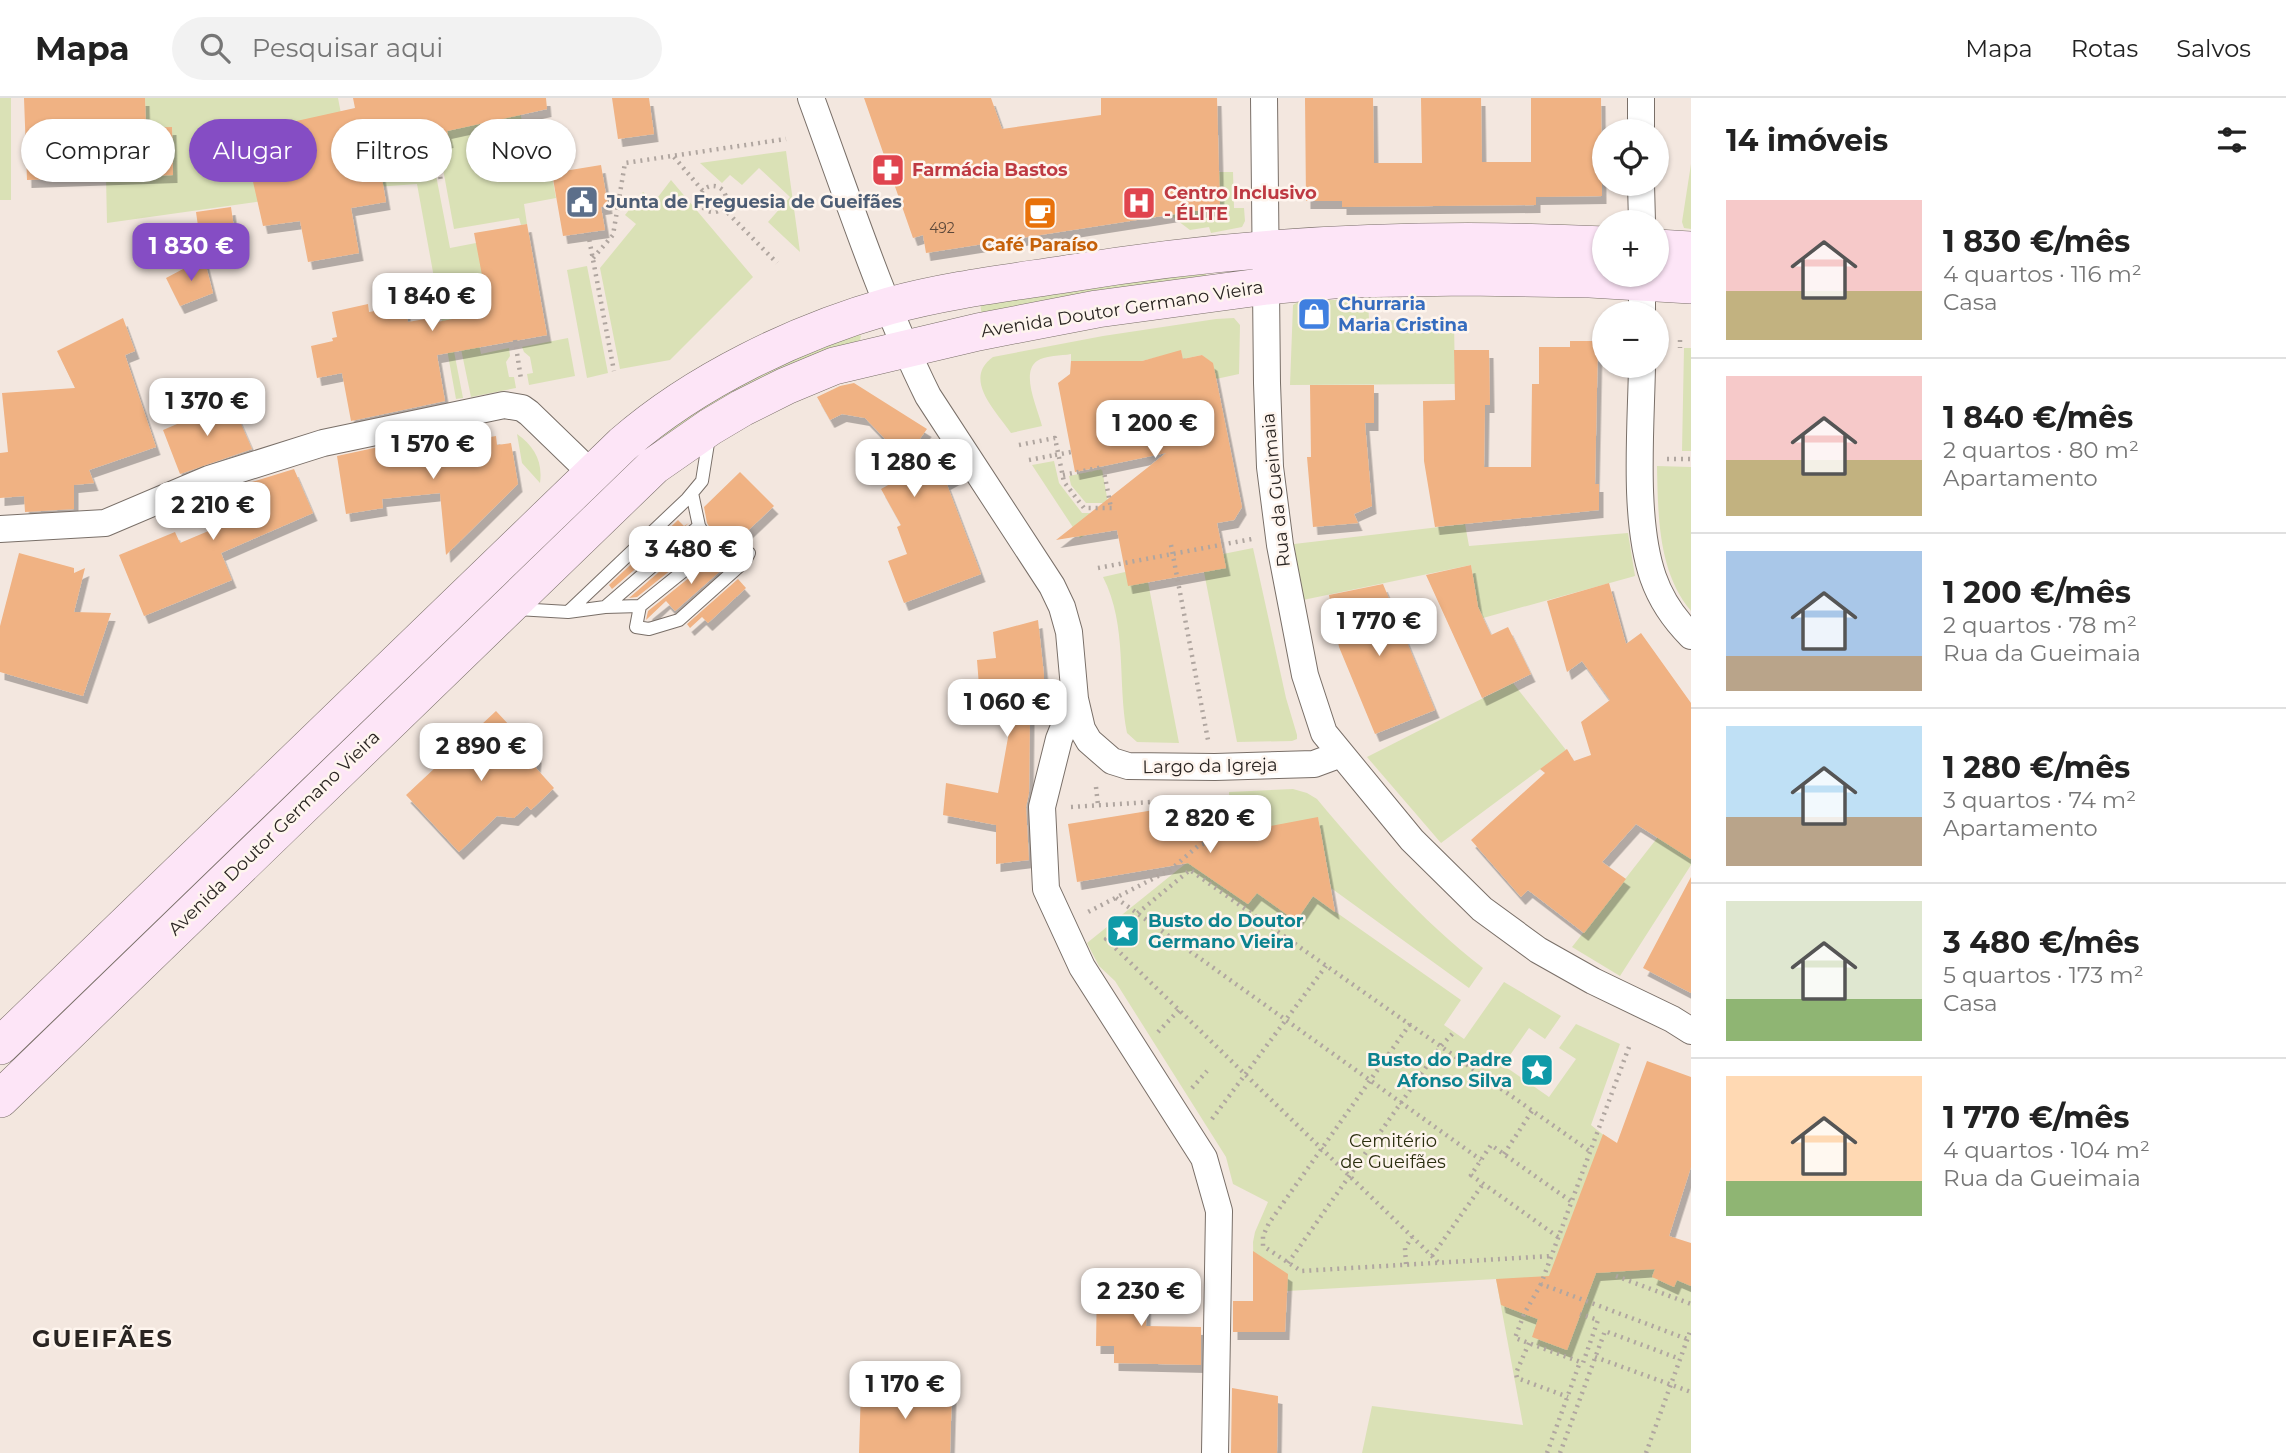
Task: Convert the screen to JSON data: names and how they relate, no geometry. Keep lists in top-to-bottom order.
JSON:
{
  "streets": {
    "main road": ["Avenida Doutor Germano Vieira"],
    "street": ["Rua da Gueimaia", "Largo da Igreja"]
  },
  "crossings": [
    ["Avenida Doutor Germano Vieira", "Rua da Gueimaia"],
    ["Avenida Doutor Germano Vieira", "Largo da Igreja"],
    ["Rua da Gueimaia", "Largo da Igreja"]
  ],
  "districts": ["GUEIFÃES"],
  "parks": ["Cemitério de Gueifães"],
  "places": {
    "pharmacy": ["Farmácia Bastos"],
    "public building": ["Junta de Freguesia de Gueifães"],
    "hospital": ["Centro Inclusivo - ÉLITE"],
    "cafe": ["Café Paraíso"],
    "shop": ["Churraria Maria Cristina"],
    "place": ["Busto do Doutor Germano Vieira", "Busto do Padre Afonso Silva"]
  },
  "house_numbers": ["492"],
  "page": {
    "header": "Mapa",
    "search": "Pesquisar aqui",
    "nav": ["Mapa", "Rotas", "Salvos"],
    "heading": "14 imóveis",
    "map_buttons": ["+", "−"],
    "chip": [
      "Comprar",
      "Alugar",
      "Filtros",
      "Novo"
    ],
    "list": [
      {
        "name": "1 830 €/mês",
        "note": "4 quartos · 116 m² · Casa"
      },
      {
        "name": "1 840 €/mês",
        "note": "2 quartos · 80 m² · Apartamento"
      },
      {
        "name": "1 200 €/mês",
        "note": "2 quartos · 78 m² · Rua da Gueimaia"
      },
      {
        "name": "1 280 €/mês",
        "note": "3 quartos · 74 m² · Apartamento"
      },
      {
        "name": "3 480 €/mês",
        "note": "5 quartos · 173 m² · Casa"
      },
      {
        "name": "1 770 €/mês",
        "note": "4 quartos · 104 m² · Rua da Gueimaia"
      }
    ],
    "price": [
      "1 830 €",
      "1 840 €",
      "1 370 €",
      "1 200 €",
      "1 570 €",
      "1 280 €",
      "2 210 €",
      "3 480 €",
      "1 770 €",
      "1 060 €",
      "2 890 €",
      "2 820 €",
      "2 230 €",
      "1 170 €"
    ]
  }
}
